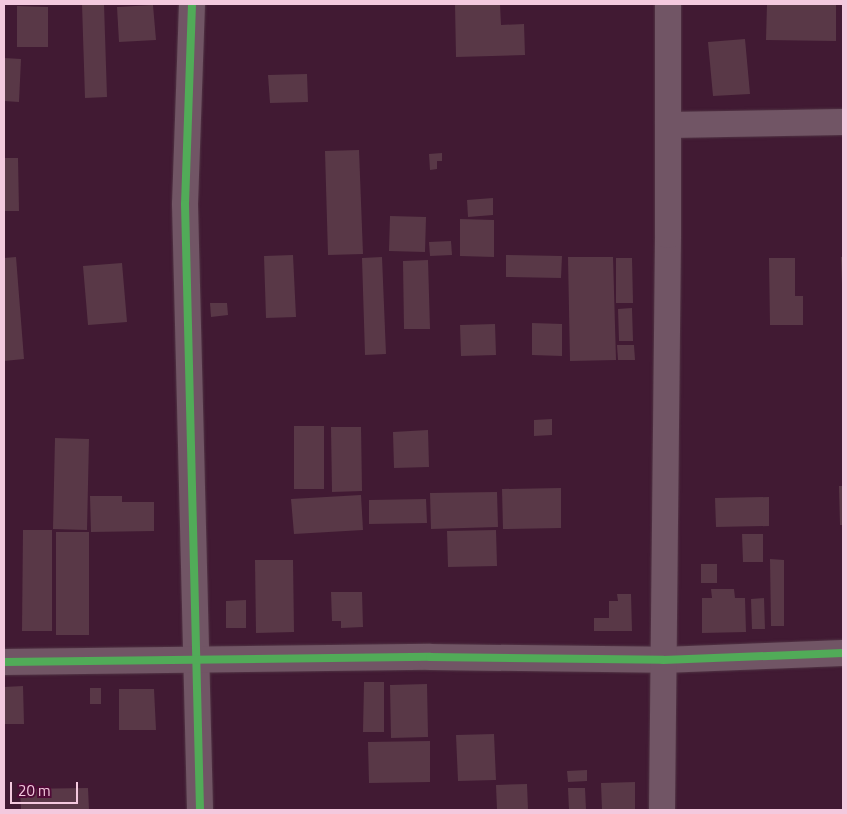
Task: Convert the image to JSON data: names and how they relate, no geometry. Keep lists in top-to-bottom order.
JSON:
{
  "scale_bar": "20 m"
}
